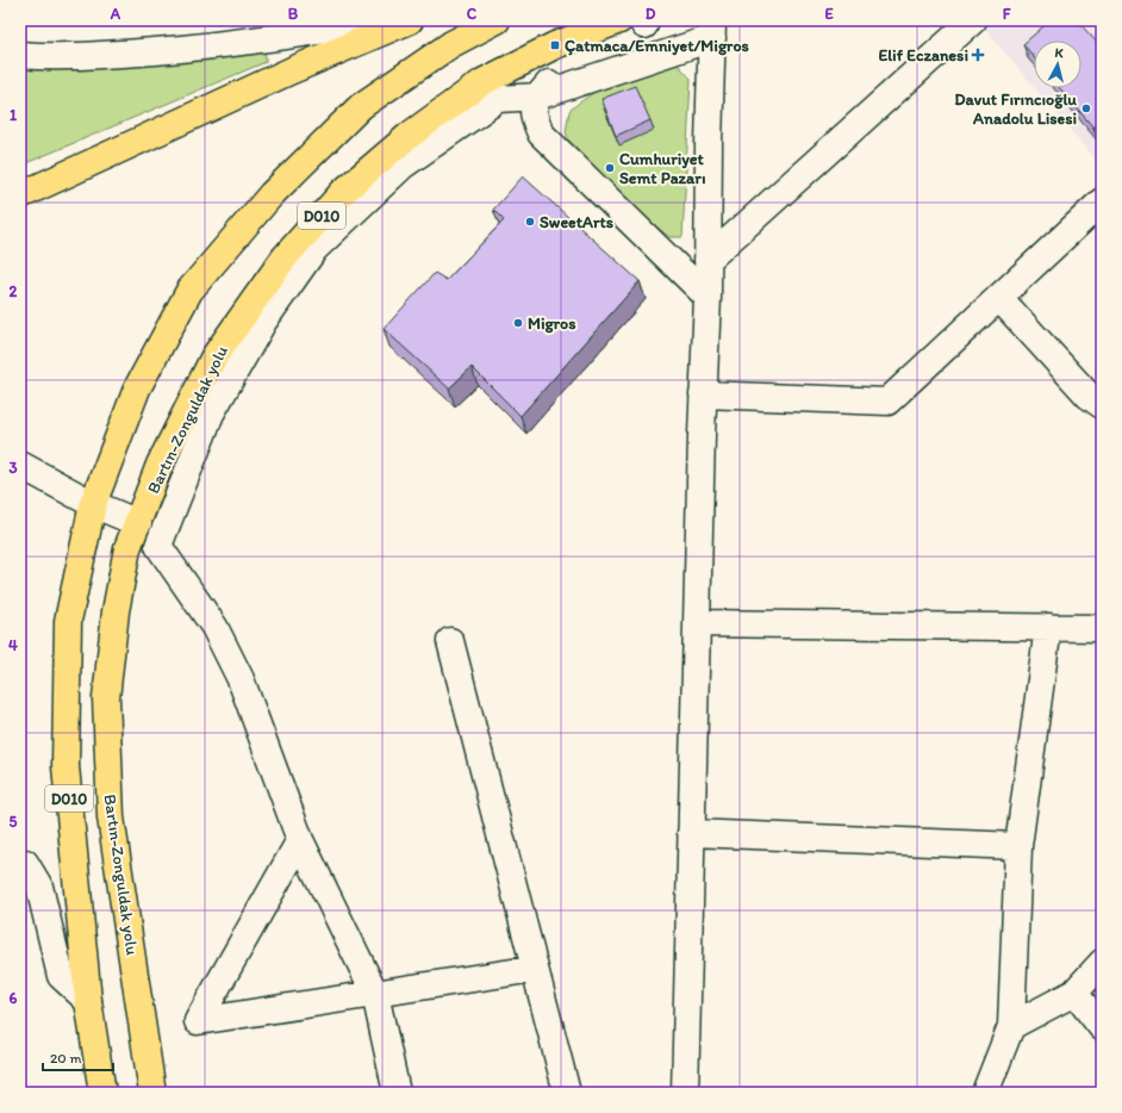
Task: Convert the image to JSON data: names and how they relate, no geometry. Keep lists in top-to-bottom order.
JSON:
{
  "streets": {
    "main road": ["D010", "Bartın-Zonguldak yolu"]
  },
  "places": {
    "transit": ["Çatmaca/Emniyet/Migros"],
    "health": ["Elif Eczanesi"],
    "other": [
      "Davut Fırıncıoğlu Anadolu Lisesi",
      "Cumhuriyet Semt Pazarı",
      "SweetArts",
      "Migros"
    ]
  },
  "scale_bar": "20 m",
  "north": "top",
  "grid": {
    "columns": [
      "A",
      "B",
      "C",
      "D",
      "E",
      "F"
    ],
    "rows": [
      "1",
      "2",
      "3",
      "4",
      "5",
      "6"
    ]
  }
}
